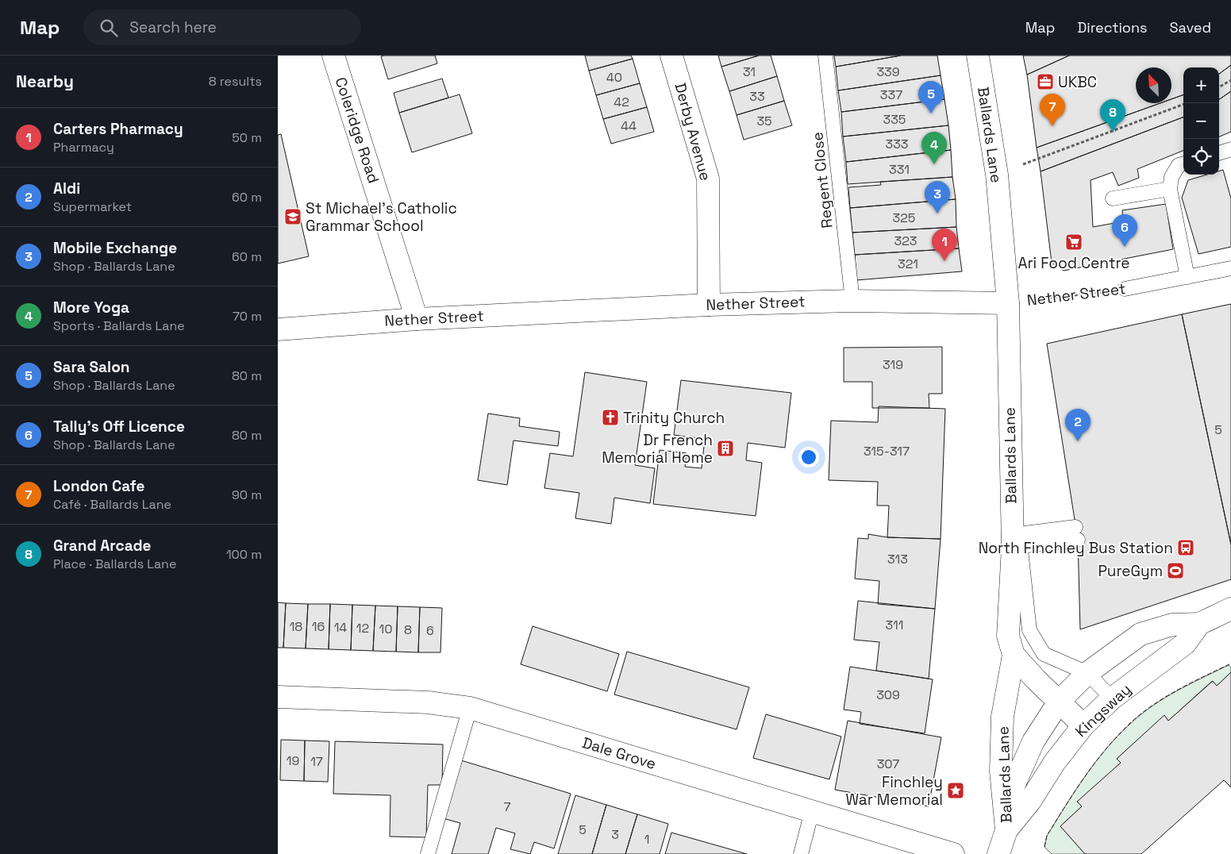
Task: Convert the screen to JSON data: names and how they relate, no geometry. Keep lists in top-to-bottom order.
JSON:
{
  "streets": {
    "street": [
      "Coleridge Road",
      "Derby Avenue",
      "Ballards Lane",
      "Nether Street",
      "Kingsway",
      "Dale Grove"
    ],
    "lane": ["Regent Close"]
  },
  "crossings": [
    ["Coleridge Road", "Nether Street"],
    ["Derby Avenue", "Nether Street"],
    ["Ballards Lane", "Nether Street"],
    ["Ballards Lane", "Kingsway"],
    ["Regent Close", "Nether Street"]
  ],
  "places": {
    "office": ["UKBC"],
    "school or university": ["St Michael's Catholic Grammar School"],
    "supermarket": ["Ari Food Centre"],
    "church": ["Trinity Church"],
    "building": ["Dr French Memorial Home"],
    "bus stop": ["North Finchley Bus Station"],
    "sports": ["PureGym"],
    "place": ["Finchley War Memorial"]
  },
  "house_numbers": [
    "31",
    "339",
    "40",
    "337",
    "33",
    "42",
    "335",
    "35",
    "44",
    "333",
    "331",
    "325",
    "323",
    "321",
    "319",
    "5",
    "315-317",
    "313",
    "311",
    "18",
    "16",
    "14",
    "12",
    "10",
    "8",
    "6",
    "309",
    "19",
    "17",
    "307",
    "7",
    "5",
    "3",
    "1"
  ],
  "north": "top left",
  "page": {
    "header": "Map",
    "search": "Search here",
    "nav": ["Map", "Directions", "Saved"],
    "heading": ["Nearby", "8 results"],
    "map_buttons": ["+", "−"],
    "pins": [
      "5",
      "7",
      "8",
      "4",
      "3",
      "6",
      "1",
      "2"
    ],
    "list": [
      {
        "mark": "1",
        "name": "Carters Pharmacy",
        "note": "Pharmacy",
        "value": "50 m"
      },
      {
        "mark": "2",
        "name": "Aldi",
        "note": "Supermarket",
        "value": "60 m"
      },
      {
        "mark": "3",
        "name": "Mobile Exchange",
        "note": "Shop · Ballards Lane",
        "value": "60 m"
      },
      {
        "mark": "4",
        "name": "More Yoga",
        "note": "Sports · Ballards Lane",
        "value": "70 m"
      },
      {
        "mark": "5",
        "name": "Sara Salon",
        "note": "Shop · Ballards Lane",
        "value": "80 m"
      },
      {
        "mark": "6",
        "name": "Tally's Off Licence",
        "note": "Shop · Ballards Lane",
        "value": "80 m"
      },
      {
        "mark": "7",
        "name": "London Cafe",
        "note": "Café · Ballards Lane",
        "value": "90 m"
      },
      {
        "mark": "8",
        "name": "Grand Arcade",
        "note": "Place · Ballards Lane",
        "value": "100 m"
      }
    ]
  }
}
